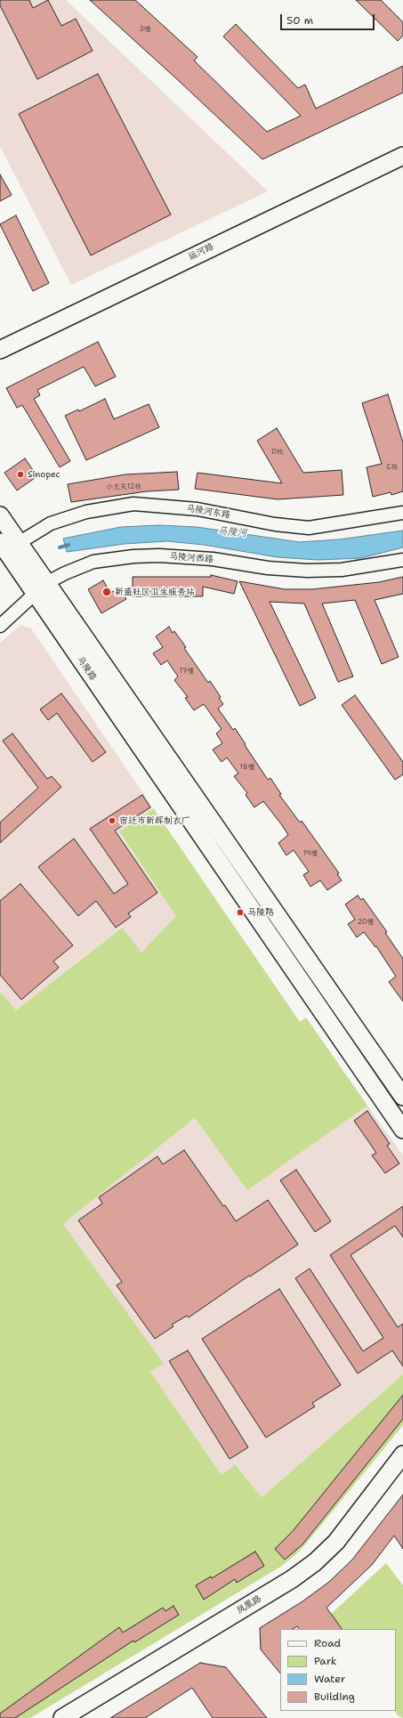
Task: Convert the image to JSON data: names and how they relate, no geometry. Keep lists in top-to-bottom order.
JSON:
{
  "streets": {
    "street": [
      "运河路",
      "马陵河东路",
      "马陵河西路",
      "马陵路",
      "凤凰路"
    ]
  },
  "crossings": [
    ["马陵河东路", "马陵路"],
    ["马陵河西路", "马陵路"]
  ],
  "water": ["马陵河"],
  "places": [
    "Sinopec",
    "新盛社区卫生服务站",
    "宿迁市新辉制衣厂",
    "马陵路"
  ],
  "house_numbers": [
    "3幢",
    "D栋",
    "C栋",
    "小北关12栋",
    "17幢",
    "18幢",
    "19幢",
    "20幢"
  ],
  "legend": [
    "Road",
    "Park",
    "Water",
    "Building"
  ],
  "scale_bar": "50 m"
}
